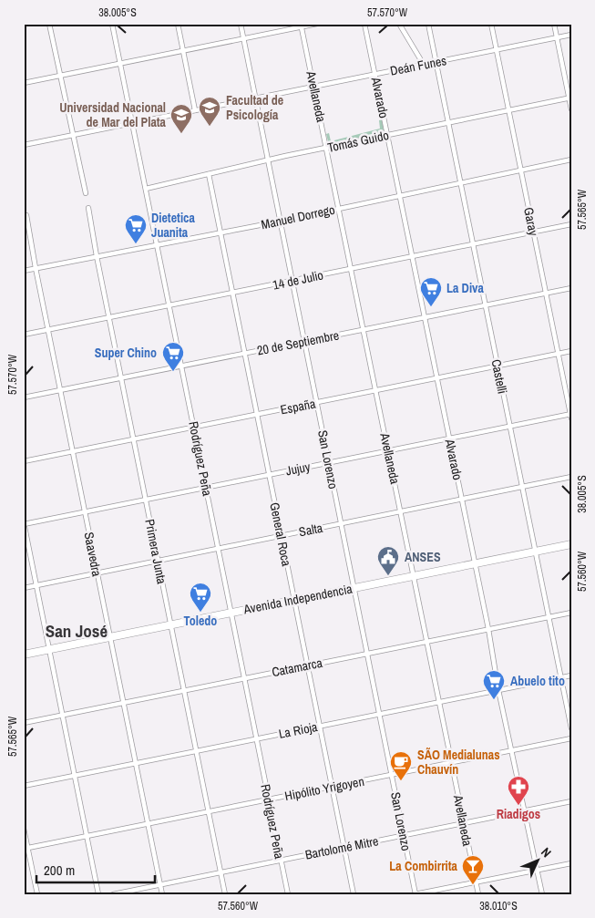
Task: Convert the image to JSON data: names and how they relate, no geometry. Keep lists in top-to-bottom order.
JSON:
{
  "streets": {
    "main road": ["Avenida Independencia"],
    "street": [
      "Deán Funes",
      "Avellaneda",
      "Alvarado",
      "Tomás Guido",
      "Manuel Dorrego",
      "Garay",
      "14 de Julio",
      "20 de Septiembre",
      "Castelli",
      "España",
      "Rodríguez Peña",
      "San Lorenzo",
      "Jujuy",
      "Salta",
      "General Roca",
      "Primera Junta",
      "Saavedra",
      "Catamarca",
      "La Rioja",
      "Hipólito Yrigoyen",
      "Bartolomé Mitre"
    ]
  },
  "crossings": [
    ["Deán Funes", "Avellaneda"],
    ["Deán Funes", "Alvarado"],
    ["Deán Funes", "Garay"],
    ["Deán Funes", "Castelli"],
    ["Deán Funes", "Rodríguez Peña"],
    ["Deán Funes", "San Lorenzo"],
    ["Avellaneda", "Tomás Guido"],
    ["Avellaneda", "Manuel Dorrego"],
    ["Avellaneda", "14 de Julio"],
    ["Avellaneda", "20 de Septiembre"],
    ["Avellaneda", "España"],
    ["Avellaneda", "Jujuy"],
    ["Avellaneda", "Salta"],
    ["Avellaneda", "Avenida Independencia"],
    ["Avellaneda", "Catamarca"],
    ["Avellaneda", "La Rioja"],
    ["Avellaneda", "Hipólito Yrigoyen"],
    ["Avellaneda", "Bartolomé Mitre"],
    ["Alvarado", "Tomás Guido"],
    ["Alvarado", "Manuel Dorrego"],
    ["Alvarado", "14 de Julio"],
    ["Alvarado", "20 de Septiembre"],
    ["Alvarado", "España"],
    ["Alvarado", "Jujuy"],
    ["Alvarado", "Salta"],
    ["Alvarado", "Avenida Independencia"],
    ["Alvarado", "Catamarca"],
    ["Alvarado", "La Rioja"],
    ["Alvarado", "Hipólito Yrigoyen"],
    ["Alvarado", "Bartolomé Mitre"],
    ["Tomás Guido", "Garay"],
    ["Tomás Guido", "Castelli"],
    ["Tomás Guido", "Rodríguez Peña"],
    ["Tomás Guido", "San Lorenzo"],
    ["Tomás Guido", "General Roca"],
    ["Manuel Dorrego", "Garay"],
    ["Manuel Dorrego", "Castelli"],
    ["Manuel Dorrego", "Rodríguez Peña"],
    ["Manuel Dorrego", "San Lorenzo"],
    ["Manuel Dorrego", "General Roca"],
    ["Manuel Dorrego", "Primera Junta"],
    ["Manuel Dorrego", "Saavedra"],
    ["Garay", "14 de Julio"],
    ["Garay", "20 de Septiembre"],
    ["Garay", "España"],
    ["Garay", "Jujuy"],
    ["14 de Julio", "Castelli"],
    ["14 de Julio", "Rodríguez Peña"],
    ["14 de Julio", "San Lorenzo"],
    ["14 de Julio", "General Roca"],
    ["14 de Julio", "Primera Junta"],
    ["14 de Julio", "Saavedra"],
    ["20 de Septiembre", "Castelli"],
    ["20 de Septiembre", "Rodríguez Peña"],
    ["20 de Septiembre", "San Lorenzo"],
    ["20 de Septiembre", "General Roca"],
    ["20 de Septiembre", "Primera Junta"],
    ["20 de Septiembre", "Saavedra"],
    ["Castelli", "España"],
    ["Castelli", "Jujuy"],
    ["Castelli", "Salta"],
    ["Castelli", "Avenida Independencia"],
    ["Castelli", "Catamarca"],
    ["Castelli", "La Rioja"],
    ["España", "Rodríguez Peña"],
    ["España", "San Lorenzo"],
    ["España", "General Roca"],
    ["España", "Primera Junta"],
    ["España", "Saavedra"],
    ["Rodríguez Peña", "Jujuy"],
    ["Rodríguez Peña", "Salta"],
    ["Rodríguez Peña", "Avenida Independencia"],
    ["Rodríguez Peña", "Catamarca"],
    ["Rodríguez Peña", "La Rioja"],
    ["Rodríguez Peña", "Hipólito Yrigoyen"],
    ["Rodríguez Peña", "Bartolomé Mitre"],
    ["San Lorenzo", "Jujuy"],
    ["San Lorenzo", "Salta"],
    ["San Lorenzo", "Avenida Independencia"],
    ["San Lorenzo", "Catamarca"],
    ["San Lorenzo", "La Rioja"],
    ["San Lorenzo", "Hipólito Yrigoyen"],
    ["San Lorenzo", "Bartolomé Mitre"],
    ["Jujuy", "General Roca"],
    ["Jujuy", "Primera Junta"],
    ["Jujuy", "Saavedra"],
    ["Salta", "General Roca"],
    ["Salta", "Primera Junta"],
    ["Salta", "Saavedra"],
    ["General Roca", "Avenida Independencia"],
    ["General Roca", "Catamarca"],
    ["General Roca", "La Rioja"],
    ["General Roca", "Hipólito Yrigoyen"],
    ["General Roca", "Bartolomé Mitre"],
    ["Primera Junta", "Avenida Independencia"],
    ["Primera Junta", "Catamarca"],
    ["Primera Junta", "La Rioja"],
    ["Primera Junta", "Hipólito Yrigoyen"],
    ["Primera Junta", "Bartolomé Mitre"],
    ["Saavedra", "Avenida Independencia"],
    ["Saavedra", "Catamarca"],
    ["Saavedra", "La Rioja"],
    ["Saavedra", "Hipólito Yrigoyen"],
    ["Saavedra", "Bartolomé Mitre"]
  ],
  "districts": ["San José"],
  "places": {
    "school or university": ["Facultad de Psicología", "Universidad Nacional de Mar del Plata"],
    "supermarket": [
      "Dietetica Juanita",
      "La Diva",
      "Super Chino",
      "Toledo",
      "Abuelo tito"
    ],
    "public building": ["ANSES"],
    "cafe": ["SÃO Medialunas Chauvín"],
    "pharmacy": ["Riadigos"],
    "bar": ["La Combirrita"]
  },
  "scale_bar": "200 m",
  "north": "top right",
  "coordinates": [
    "38.005°S",
    "57.570°W",
    "57.565°W",
    "57.560°W",
    "38.010°S"
  ]
}
